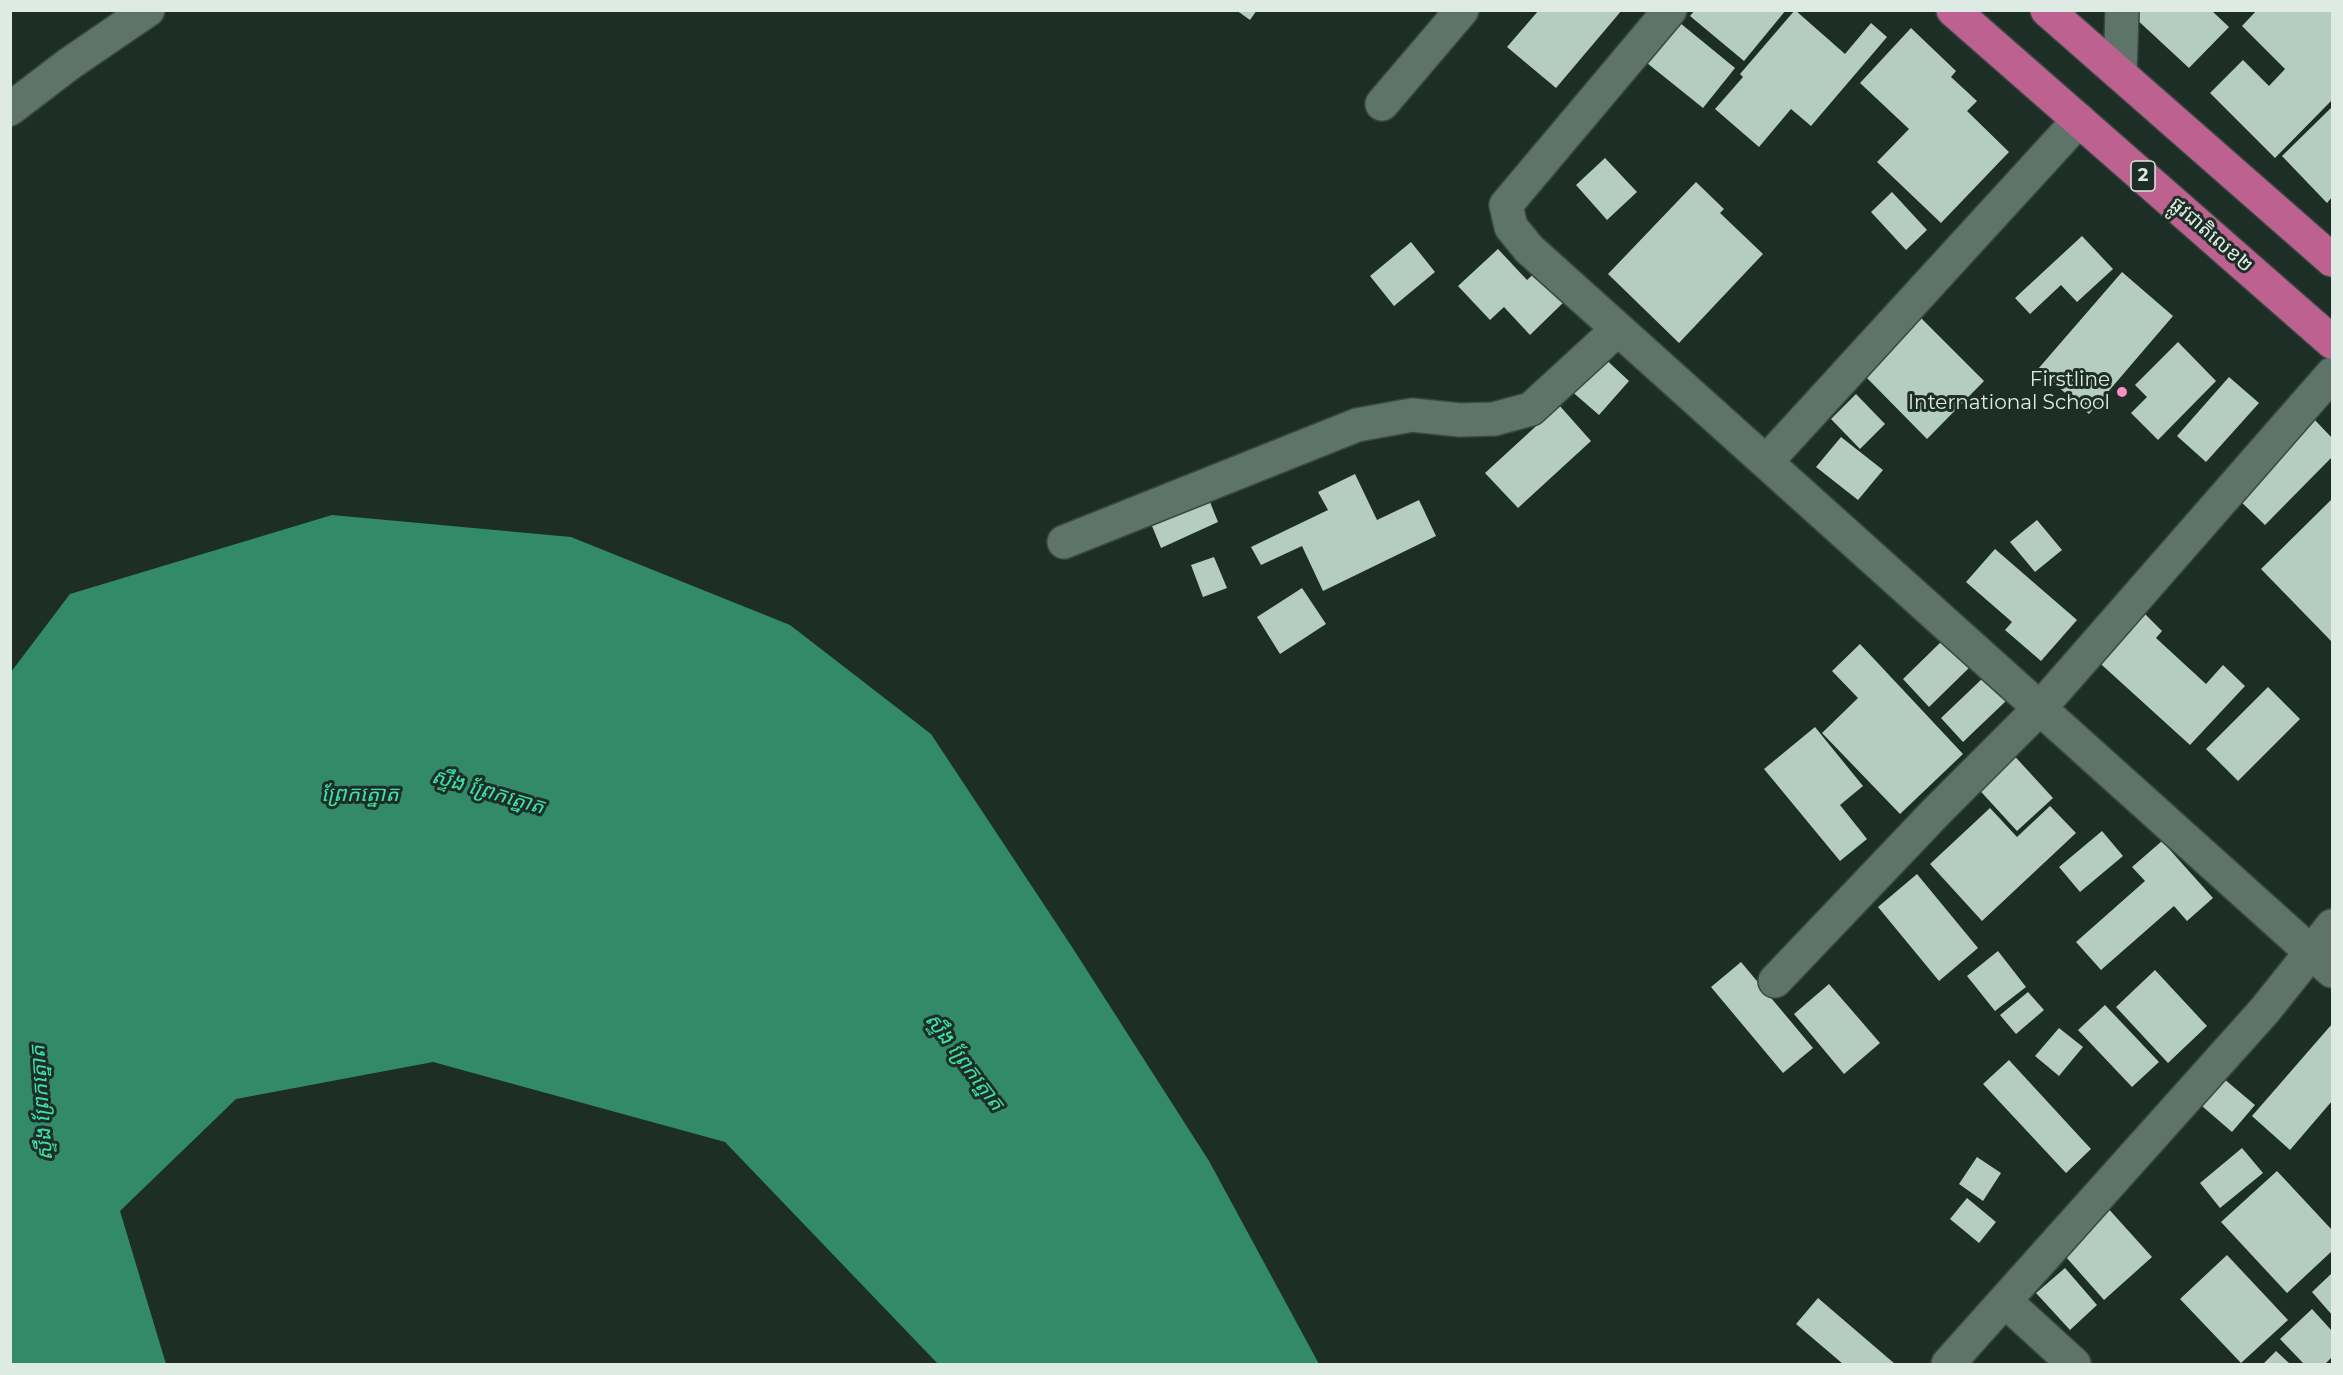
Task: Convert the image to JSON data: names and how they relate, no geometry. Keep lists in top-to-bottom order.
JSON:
{
  "streets": {
    "highway": ["2", "ផ្លូវជាតិលេខ២"]
  },
  "water": ["ស្ទឹង ព្រែកត្នោត", "ព្រែកត្នោត"],
  "places": ["Firstline International School"]
}
